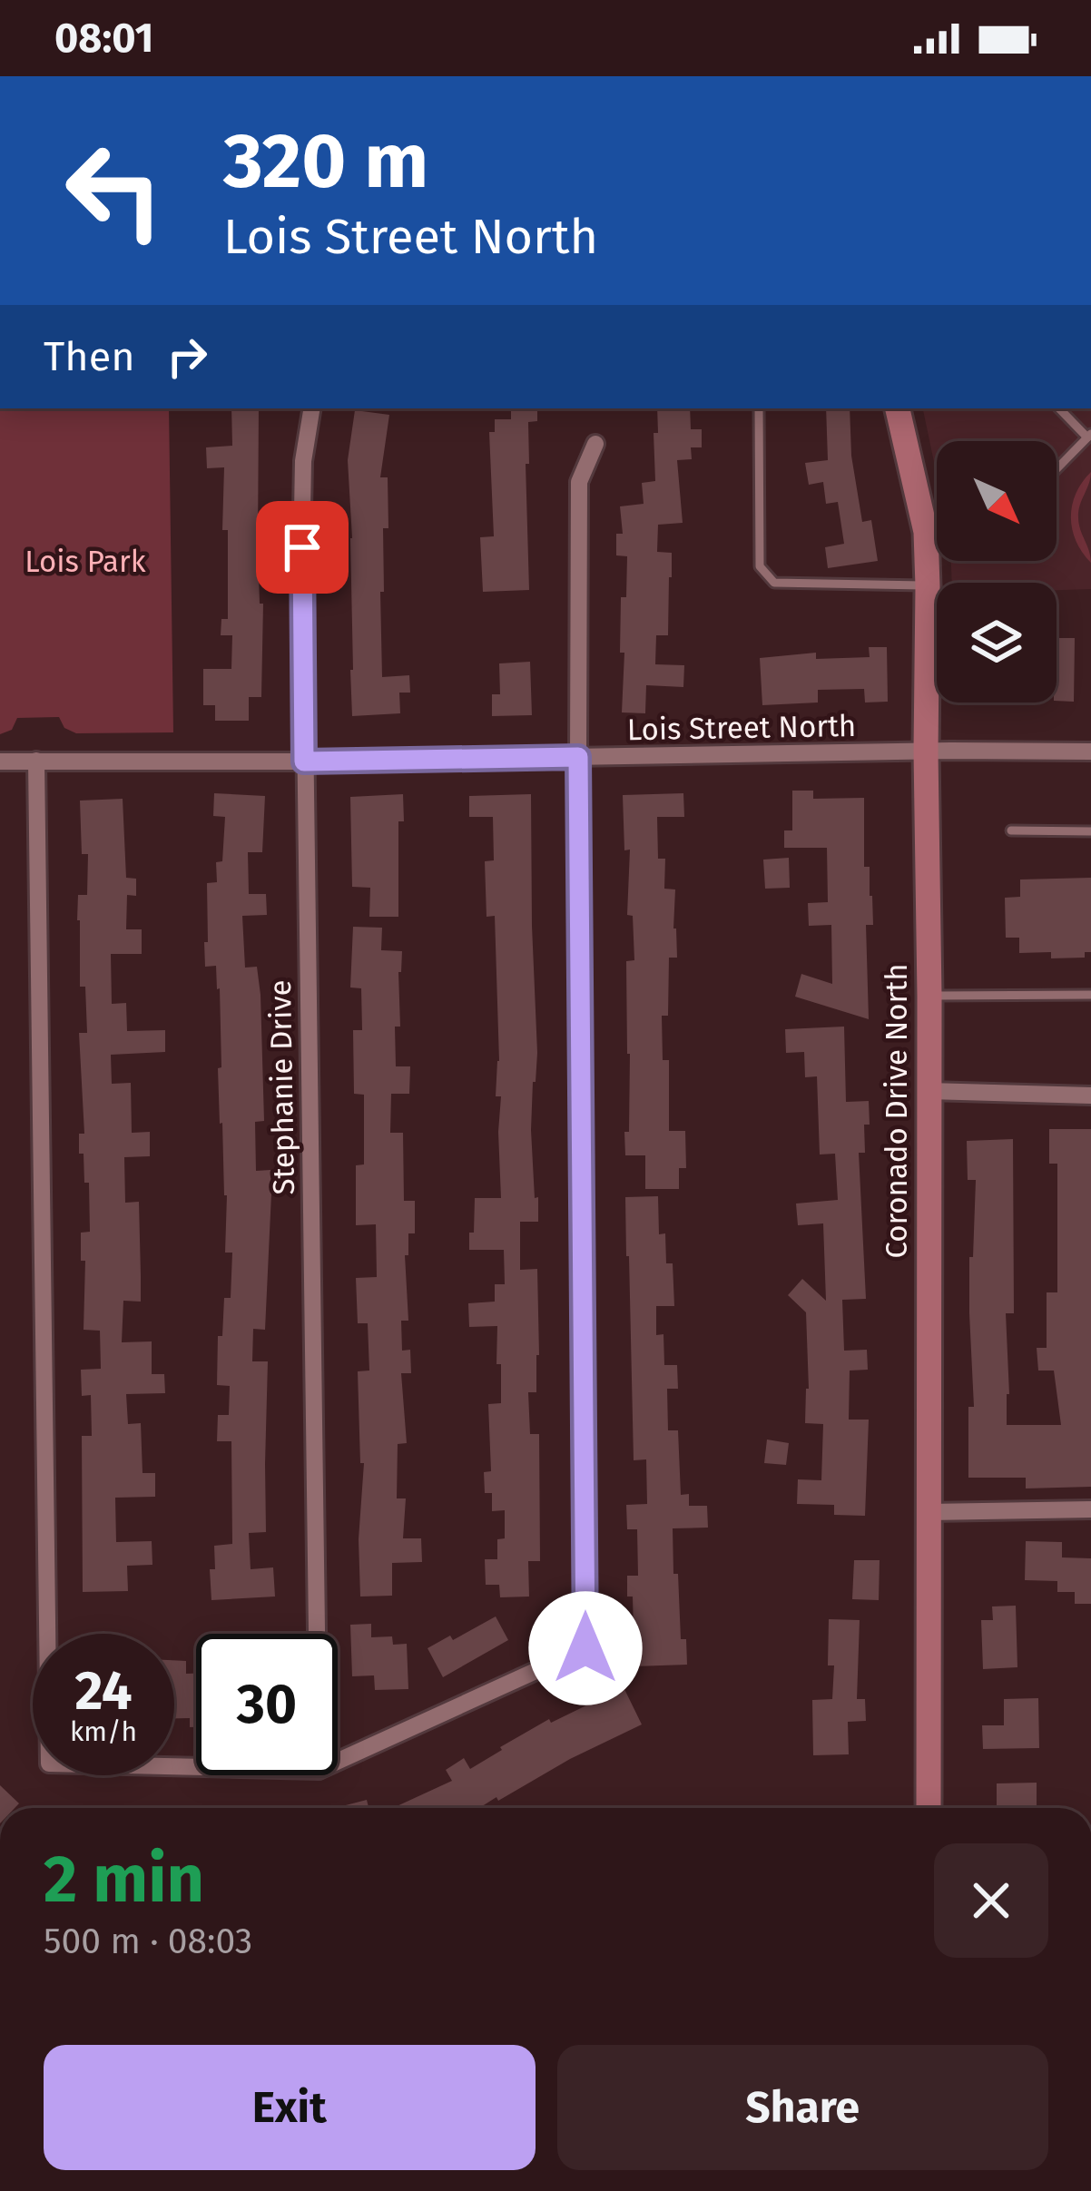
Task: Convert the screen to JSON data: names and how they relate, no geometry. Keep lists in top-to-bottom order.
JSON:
{
  "streets": {
    "street": ["Lois Street North", "Stephanie Drive", "Coronado Drive North"]
  },
  "crossings": [
    ["Lois Street North", "Stephanie Drive"],
    ["Lois Street North", "Coronado Drive North"]
  ],
  "parks": ["Lois Park"],
  "north": "bottom right",
  "page": {
    "status": "08:01",
    "turn": ["320 m", "Lois Street North"],
    "then": "Then",
    "speed": "24 km/h",
    "limit": "30",
    "heading": ["2 min", "500 m · 08:03"],
    "buttons": ["Exit", "Share"]
  }
}
